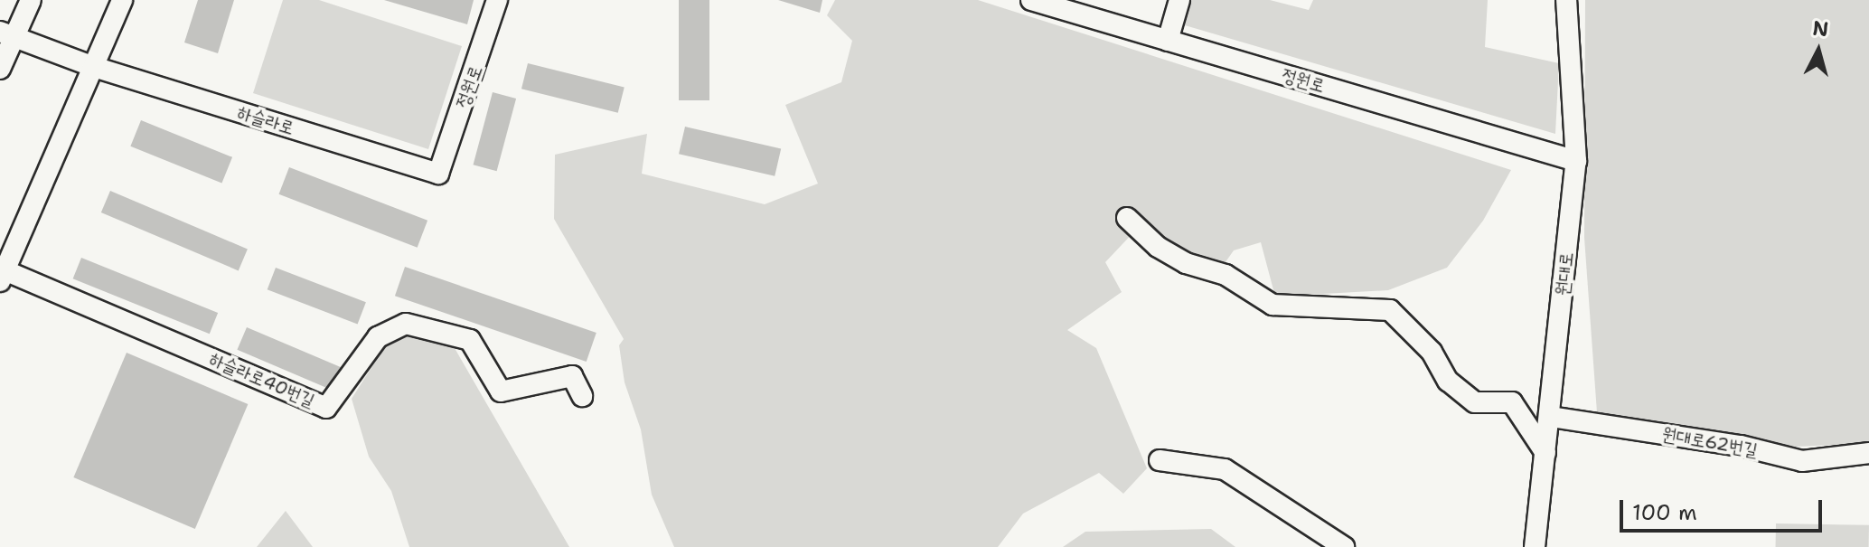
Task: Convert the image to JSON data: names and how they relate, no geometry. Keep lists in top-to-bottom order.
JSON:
{
  "streets": {
    "street": [
      "정원로",
      "하슬라로",
      "원대로",
      "하슬라로40번길",
      "원대로62번길"
    ]
  },
  "crossings": [
    ["정원로", "하슬라로"],
    ["정원로", "원대로"],
    ["원대로", "원대로62번길"]
  ],
  "scale_bar": "100 m",
  "north": "top"
}
